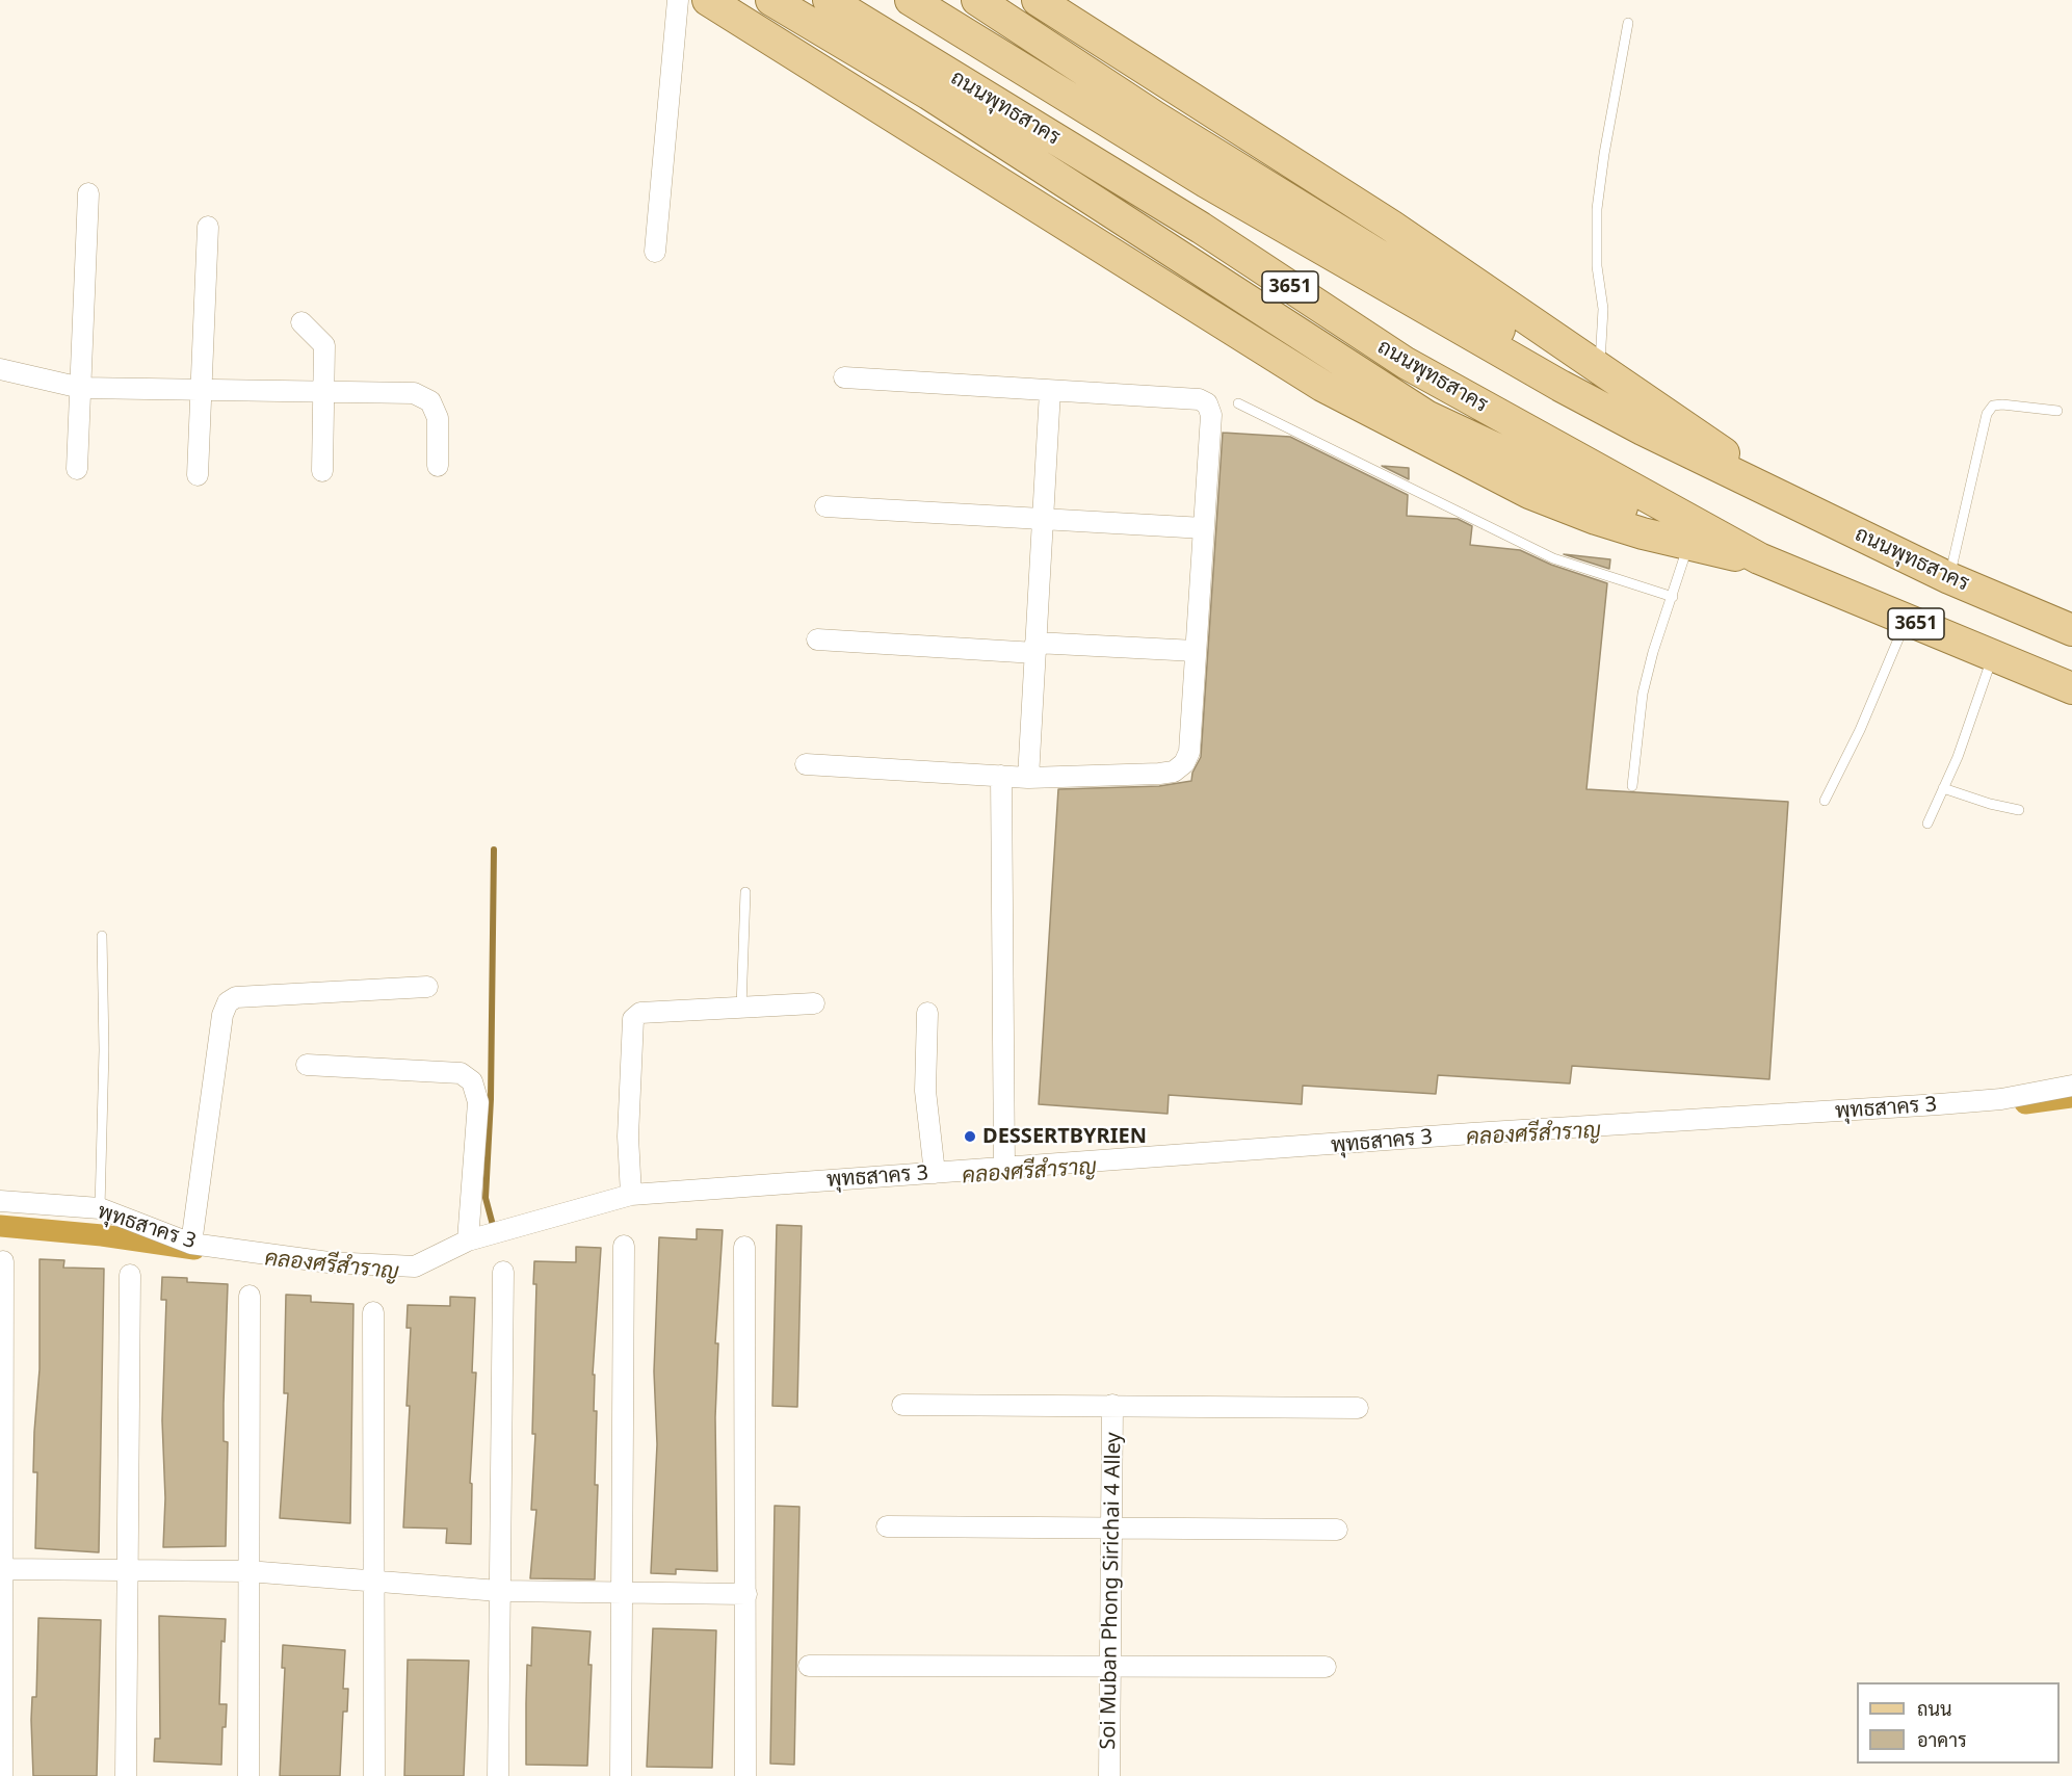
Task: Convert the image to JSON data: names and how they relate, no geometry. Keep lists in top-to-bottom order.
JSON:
{
  "streets": {
    "main road": ["ถนนพุทธสาคร", "3651"],
    "street": ["พุทธสาคร 3", "Soi Muban Phong Sirichai 4 Alley"]
  },
  "water": ["คลองศรีสำราญ"],
  "places": ["DESSERTBYRIEN"],
  "legend": ["ถนน", "อาคาร"]
}
